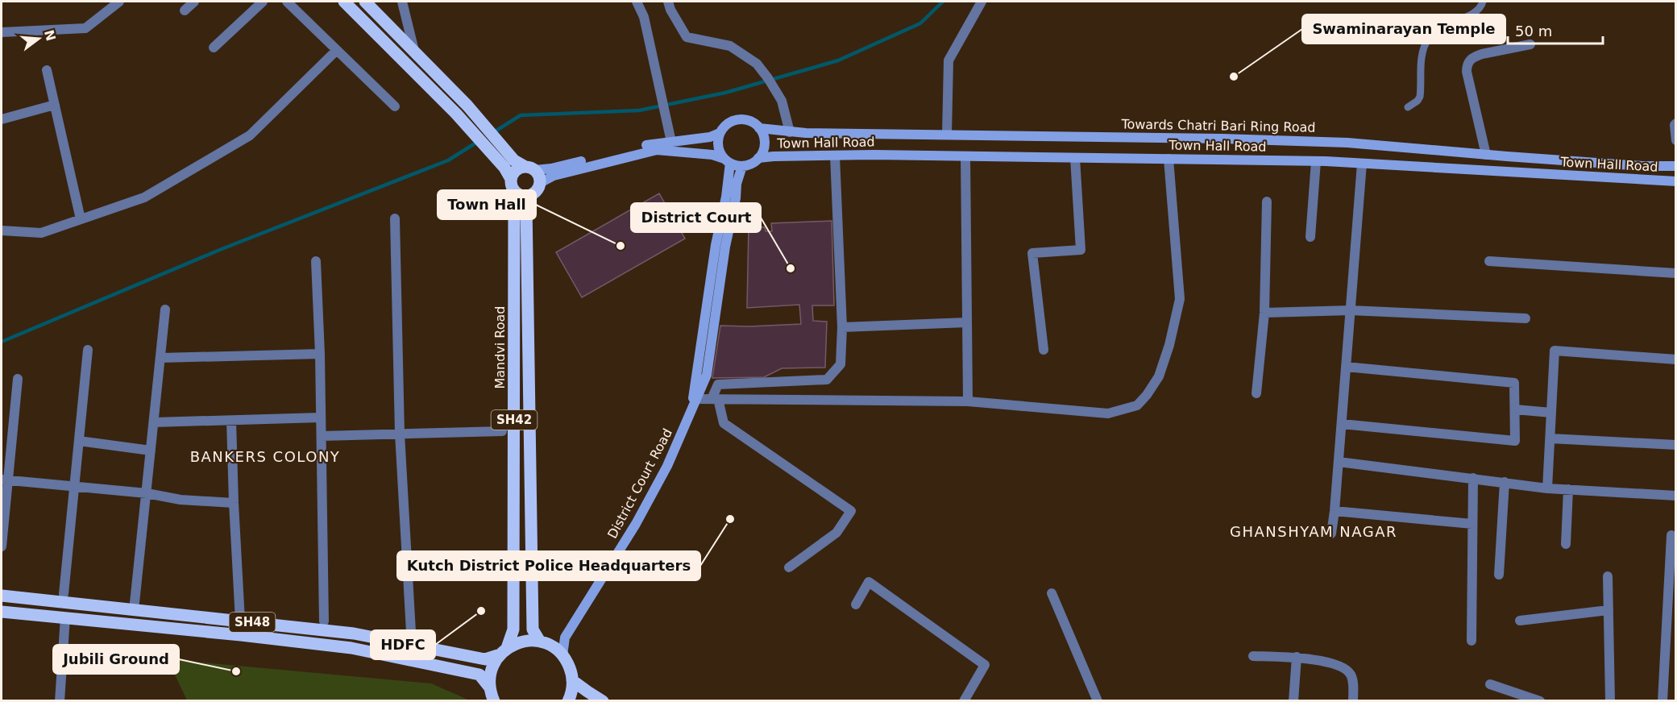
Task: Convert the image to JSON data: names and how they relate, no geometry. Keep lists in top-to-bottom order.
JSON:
{
  "streets": {
    "main road": ["Mandvi Road", "SH42", "SH48"],
    "street": ["Towards Chatri Bari Ring Road", "Town Hall Road", "District Court Road"]
  },
  "crossings": [
    ["Towards Chatri Bari Ring Road", "Town Hall Road"],
    ["Towards Chatri Bari Ring Road", "District Court Road"],
    ["Town Hall Road", "District Court Road"],
    ["Mandvi Road", "SH42"],
    ["Mandvi Road", "SH48"]
  ],
  "districts": ["BANKERS COLONY", "GHANSHYAM NAGAR"],
  "places": [
    "Swaminarayan Temple",
    "Town Hall",
    "District Court",
    "Kutch District Police Headquarters",
    "HDFC",
    "Jubili Ground"
  ],
  "scale_bar": "50 m",
  "north": "right"
}
